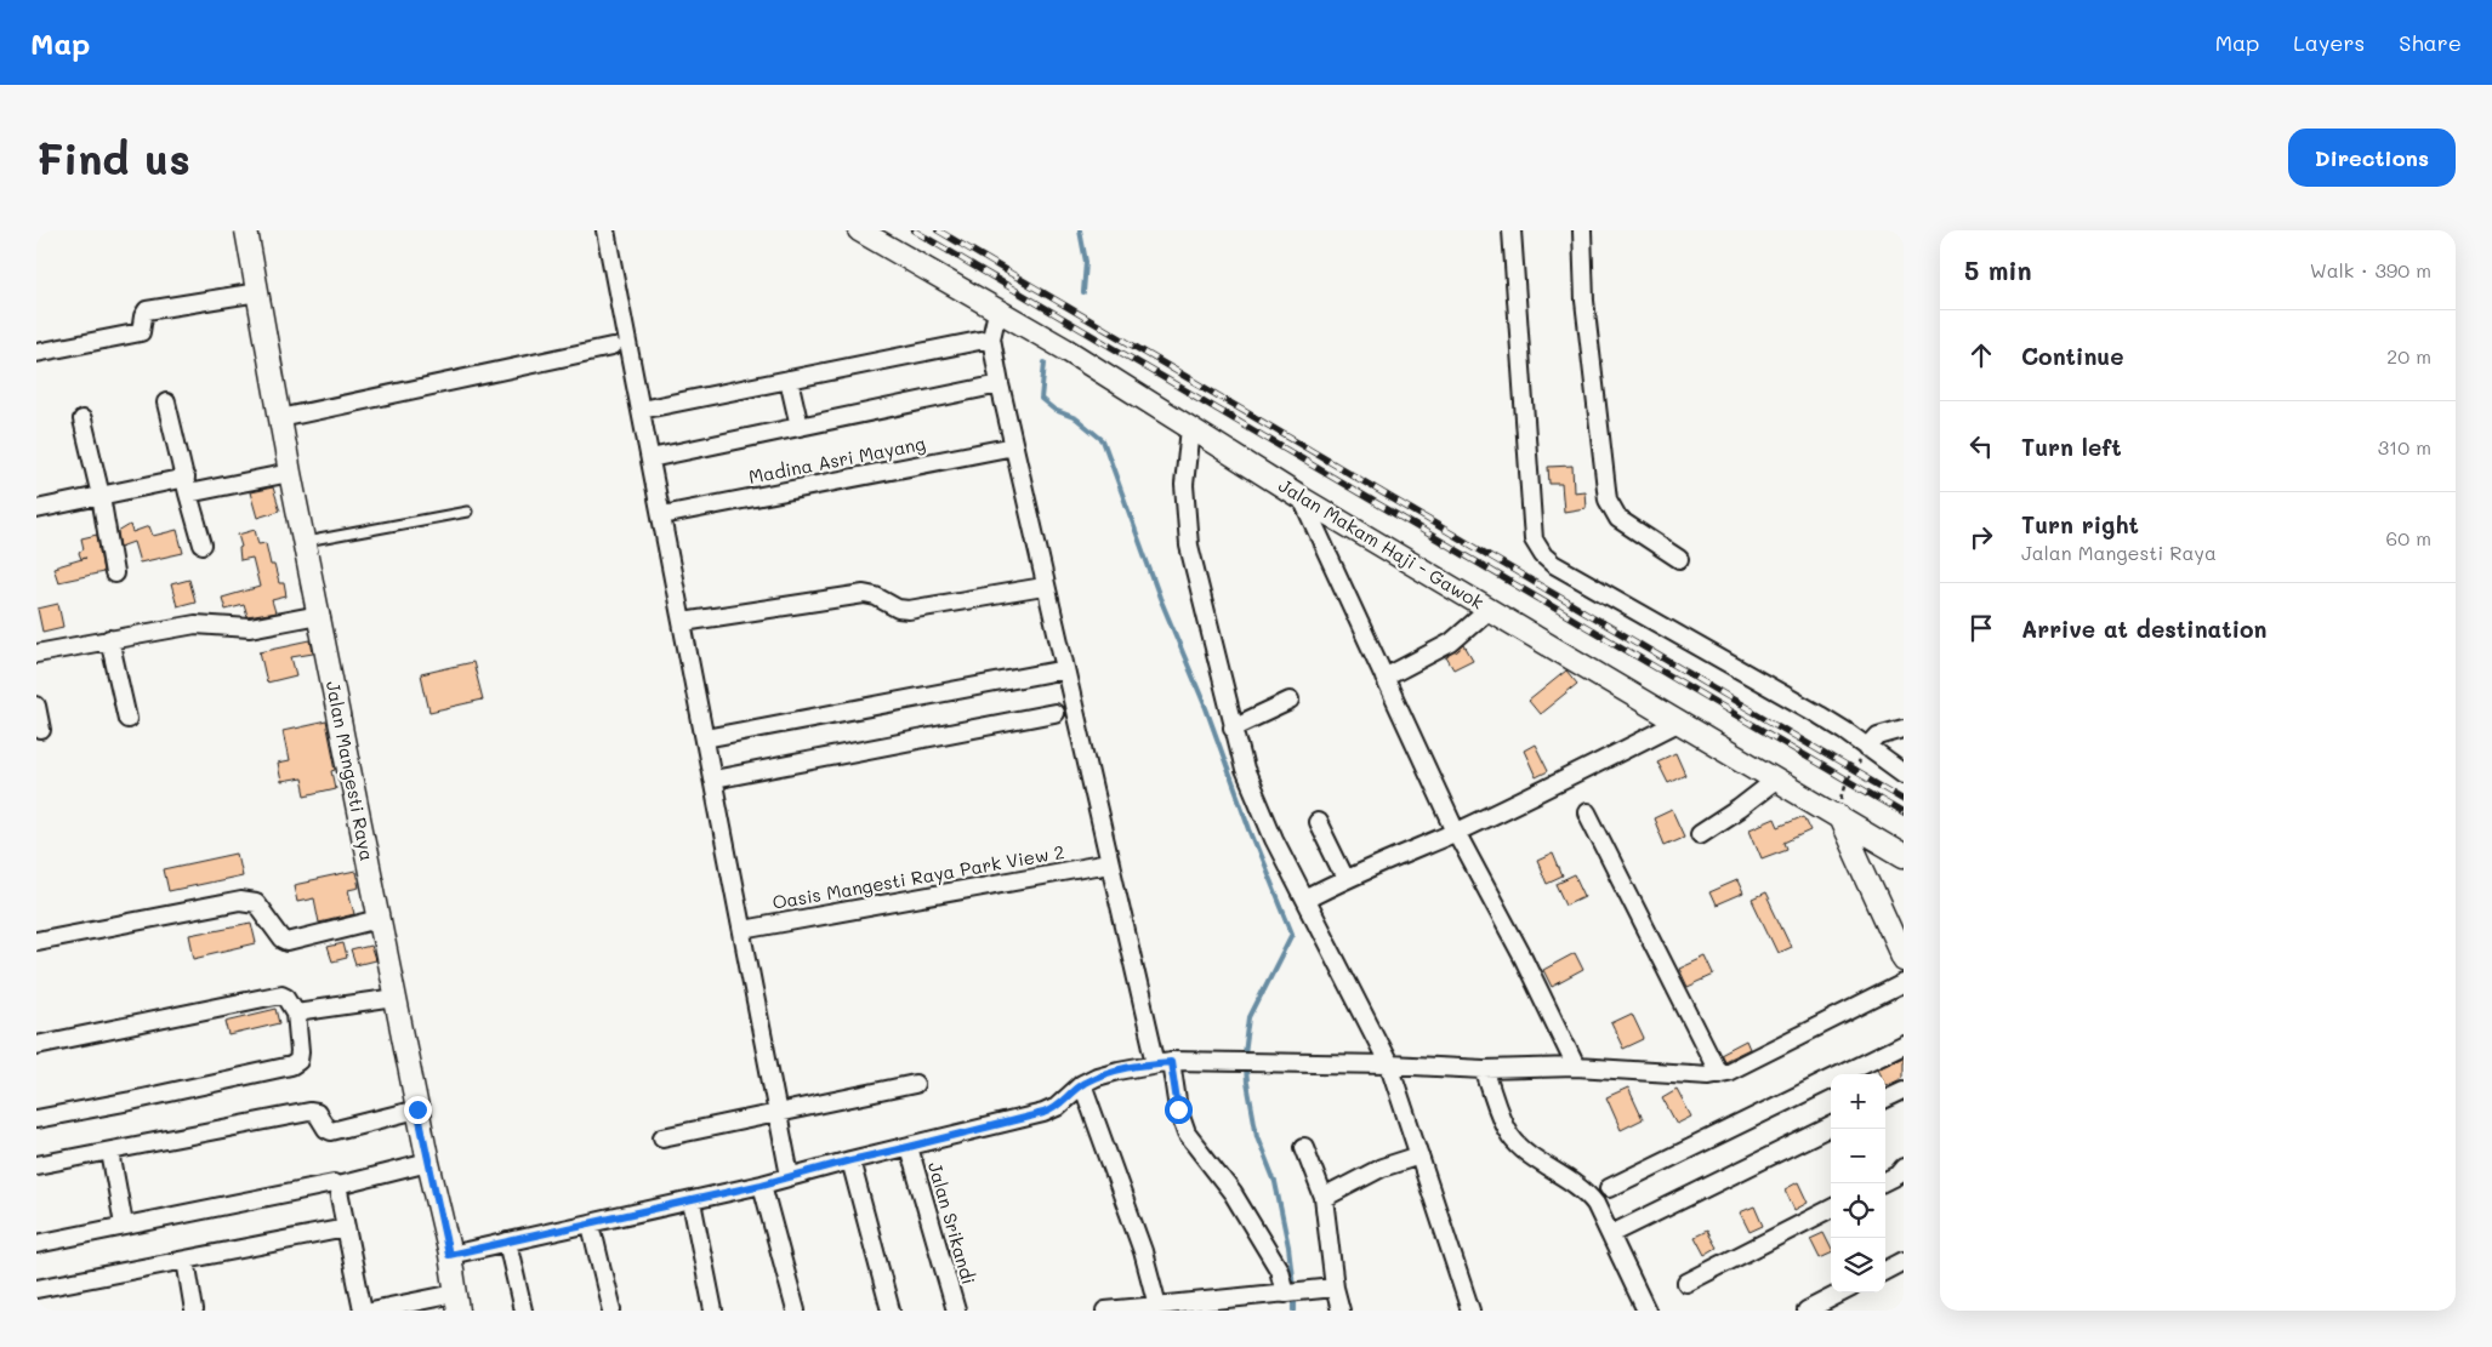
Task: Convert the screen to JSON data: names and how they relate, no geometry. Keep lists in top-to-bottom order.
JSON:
{
  "streets": {
    "street": [
      "Madina Asri Mayang",
      "Jalan Makam Haji - Gawok",
      "Jalan Mangesti Raya",
      "Oasis Mangesti Raya Park View 2",
      "Jalan Srikandi"
    ]
  },
  "page": {
    "header": "Map",
    "nav": ["Map", "Layers", "Share"],
    "buttons": "Directions",
    "title": "Find us",
    "heading": ["5 min", "Walk · 390 m"],
    "list": [
      ["Continue", "20 m"],
      ["Turn left", "310 m"],
      ["Turn right", "Jalan Mangesti Raya", "60 m"],
      "Arrive at destination"
    ],
    "map_buttons": ["+", "−"]
  }
}
